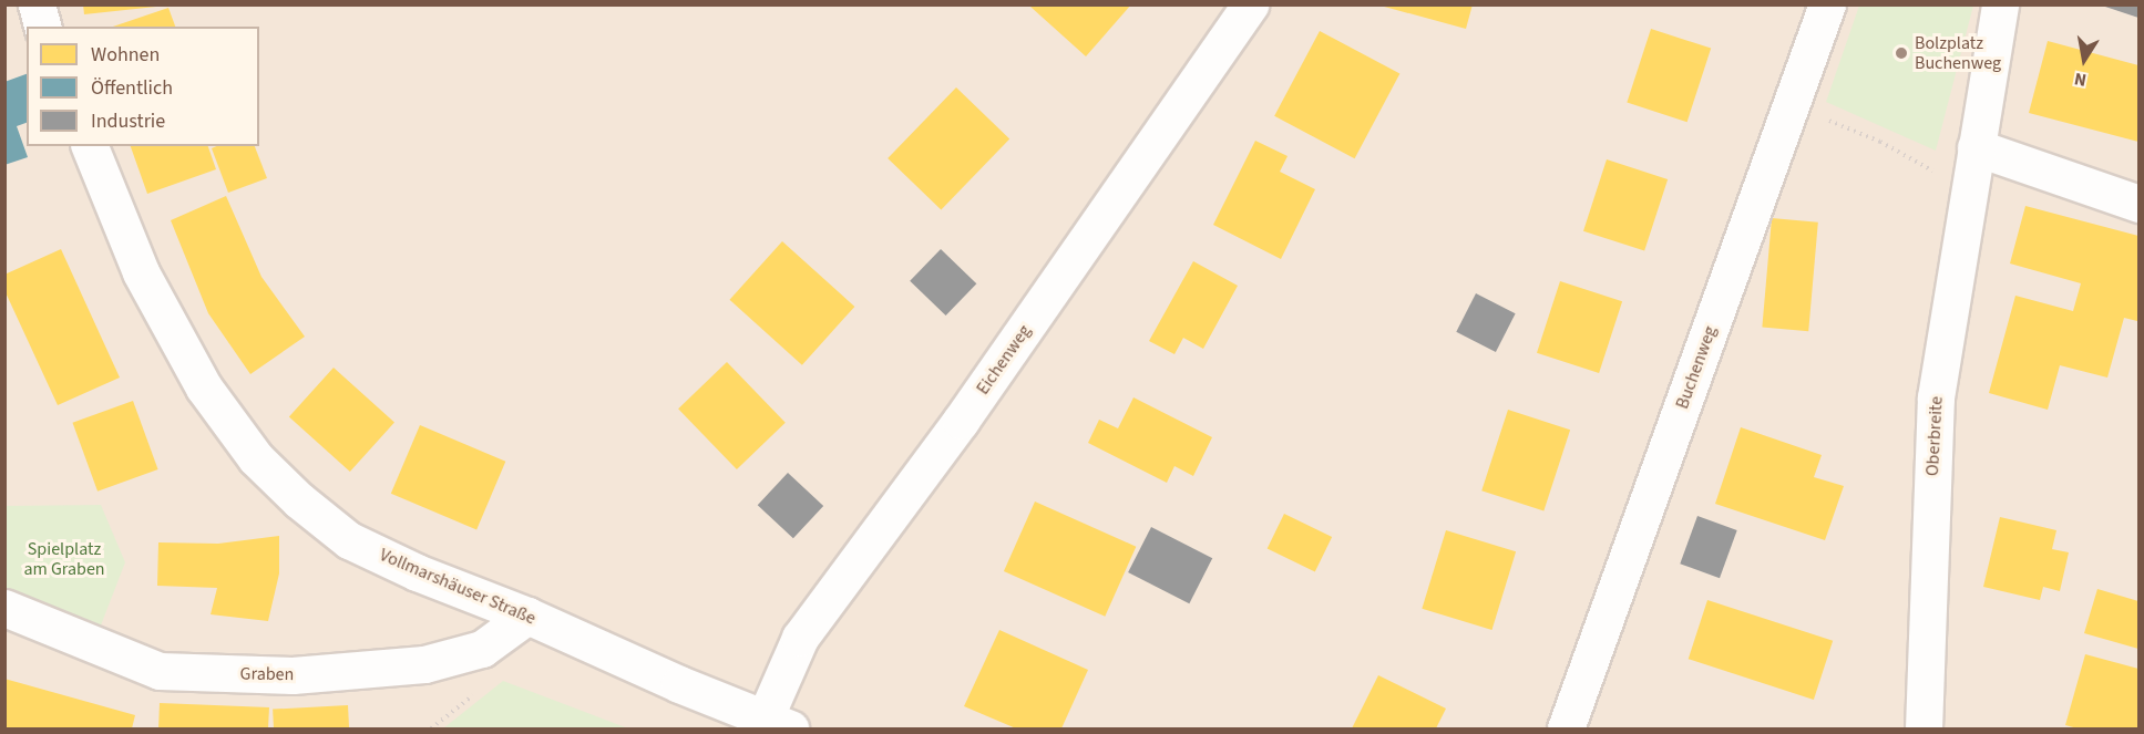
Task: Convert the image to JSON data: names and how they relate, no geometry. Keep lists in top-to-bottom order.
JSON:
{
  "streets": {
    "street": [
      "Eichenweg",
      "Buchenweg",
      "Oberbreite",
      "Vollmarshäuser Straße",
      "Graben"
    ]
  },
  "crossings": [
    ["Eichenweg", "Vollmarshäuser Straße"],
    ["Vollmarshäuser Straße", "Graben"]
  ],
  "parks": ["Spielplatz am Graben"],
  "places": ["Bolzplatz Buchenweg"],
  "legend": ["Wohnen", "Öffentlich", "Industrie"],
  "north": "bottom"
}
